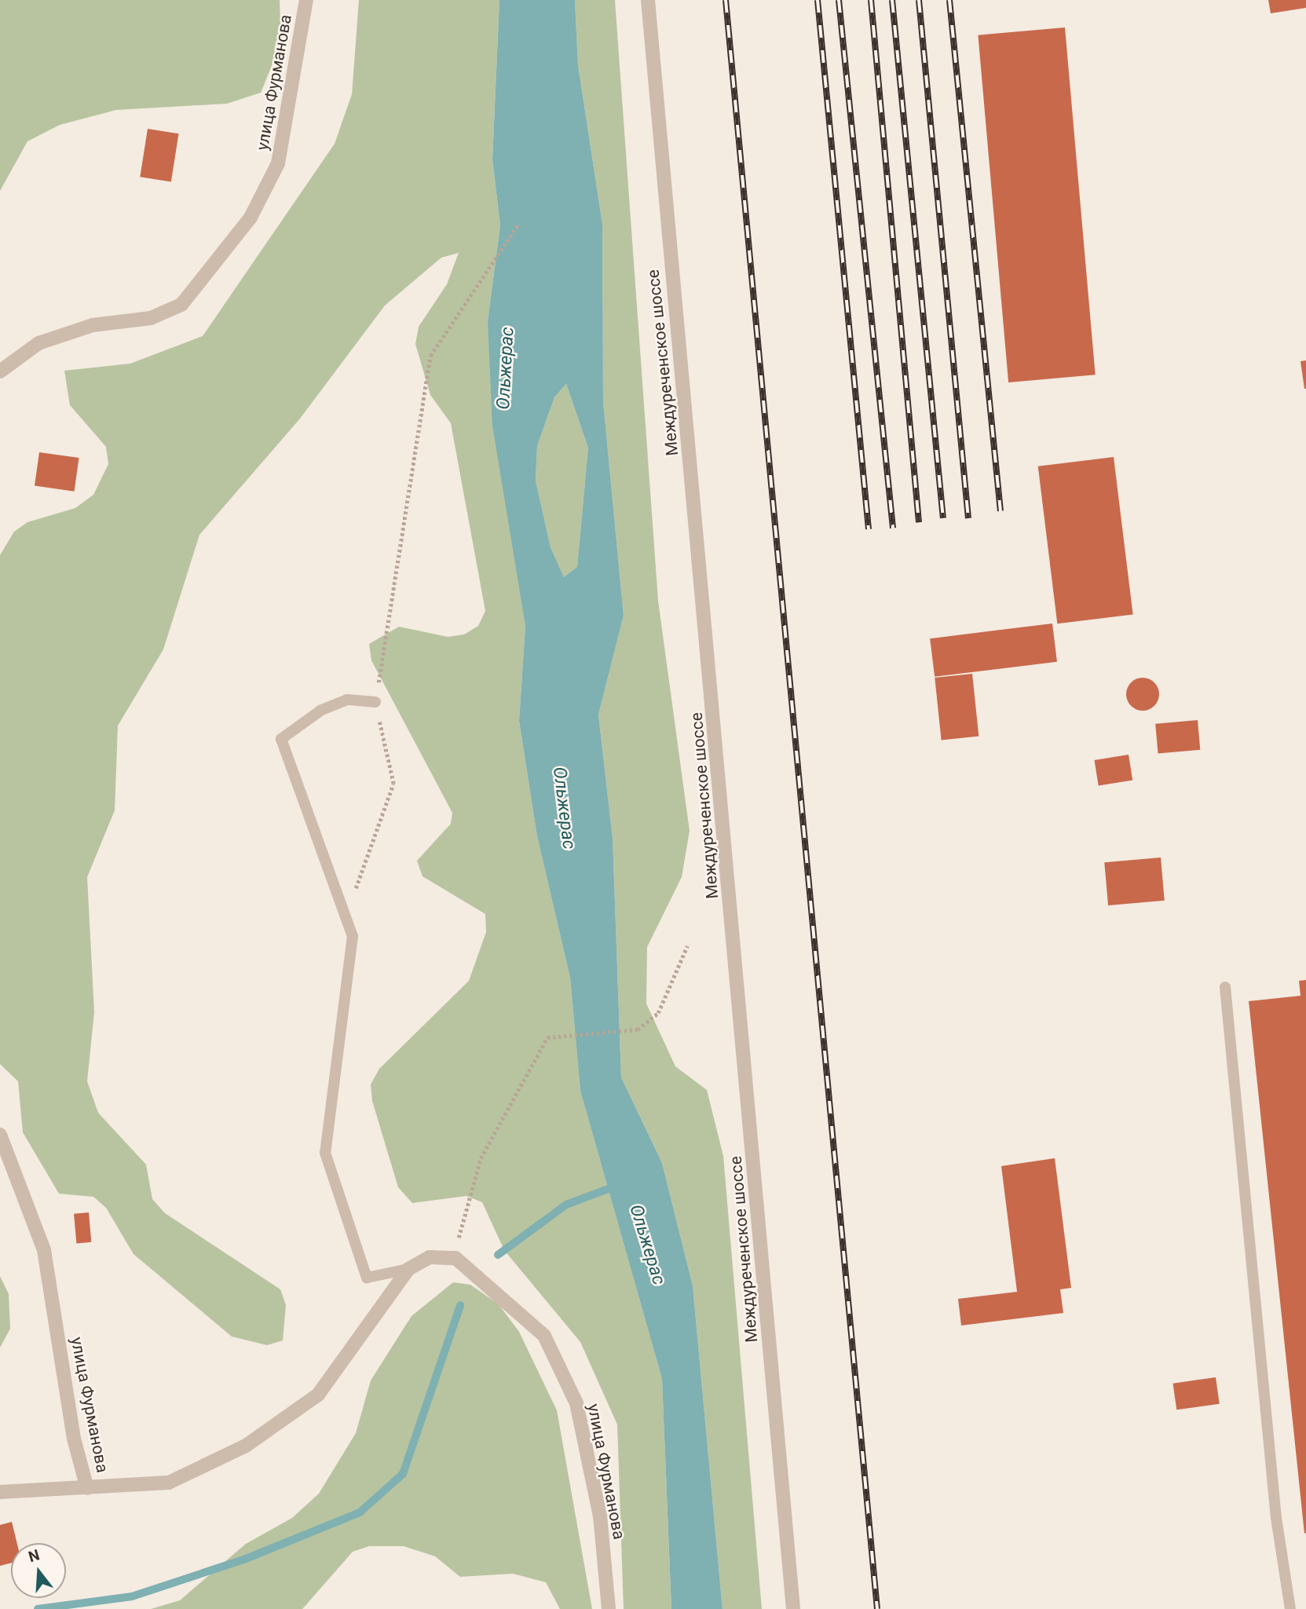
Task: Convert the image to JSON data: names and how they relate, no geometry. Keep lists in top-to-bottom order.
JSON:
{
  "streets": {
    "street": ["улица Фурманова", "Междуреченское шоссе"]
  },
  "water": ["Ольжерас"],
  "north": "top"
}
